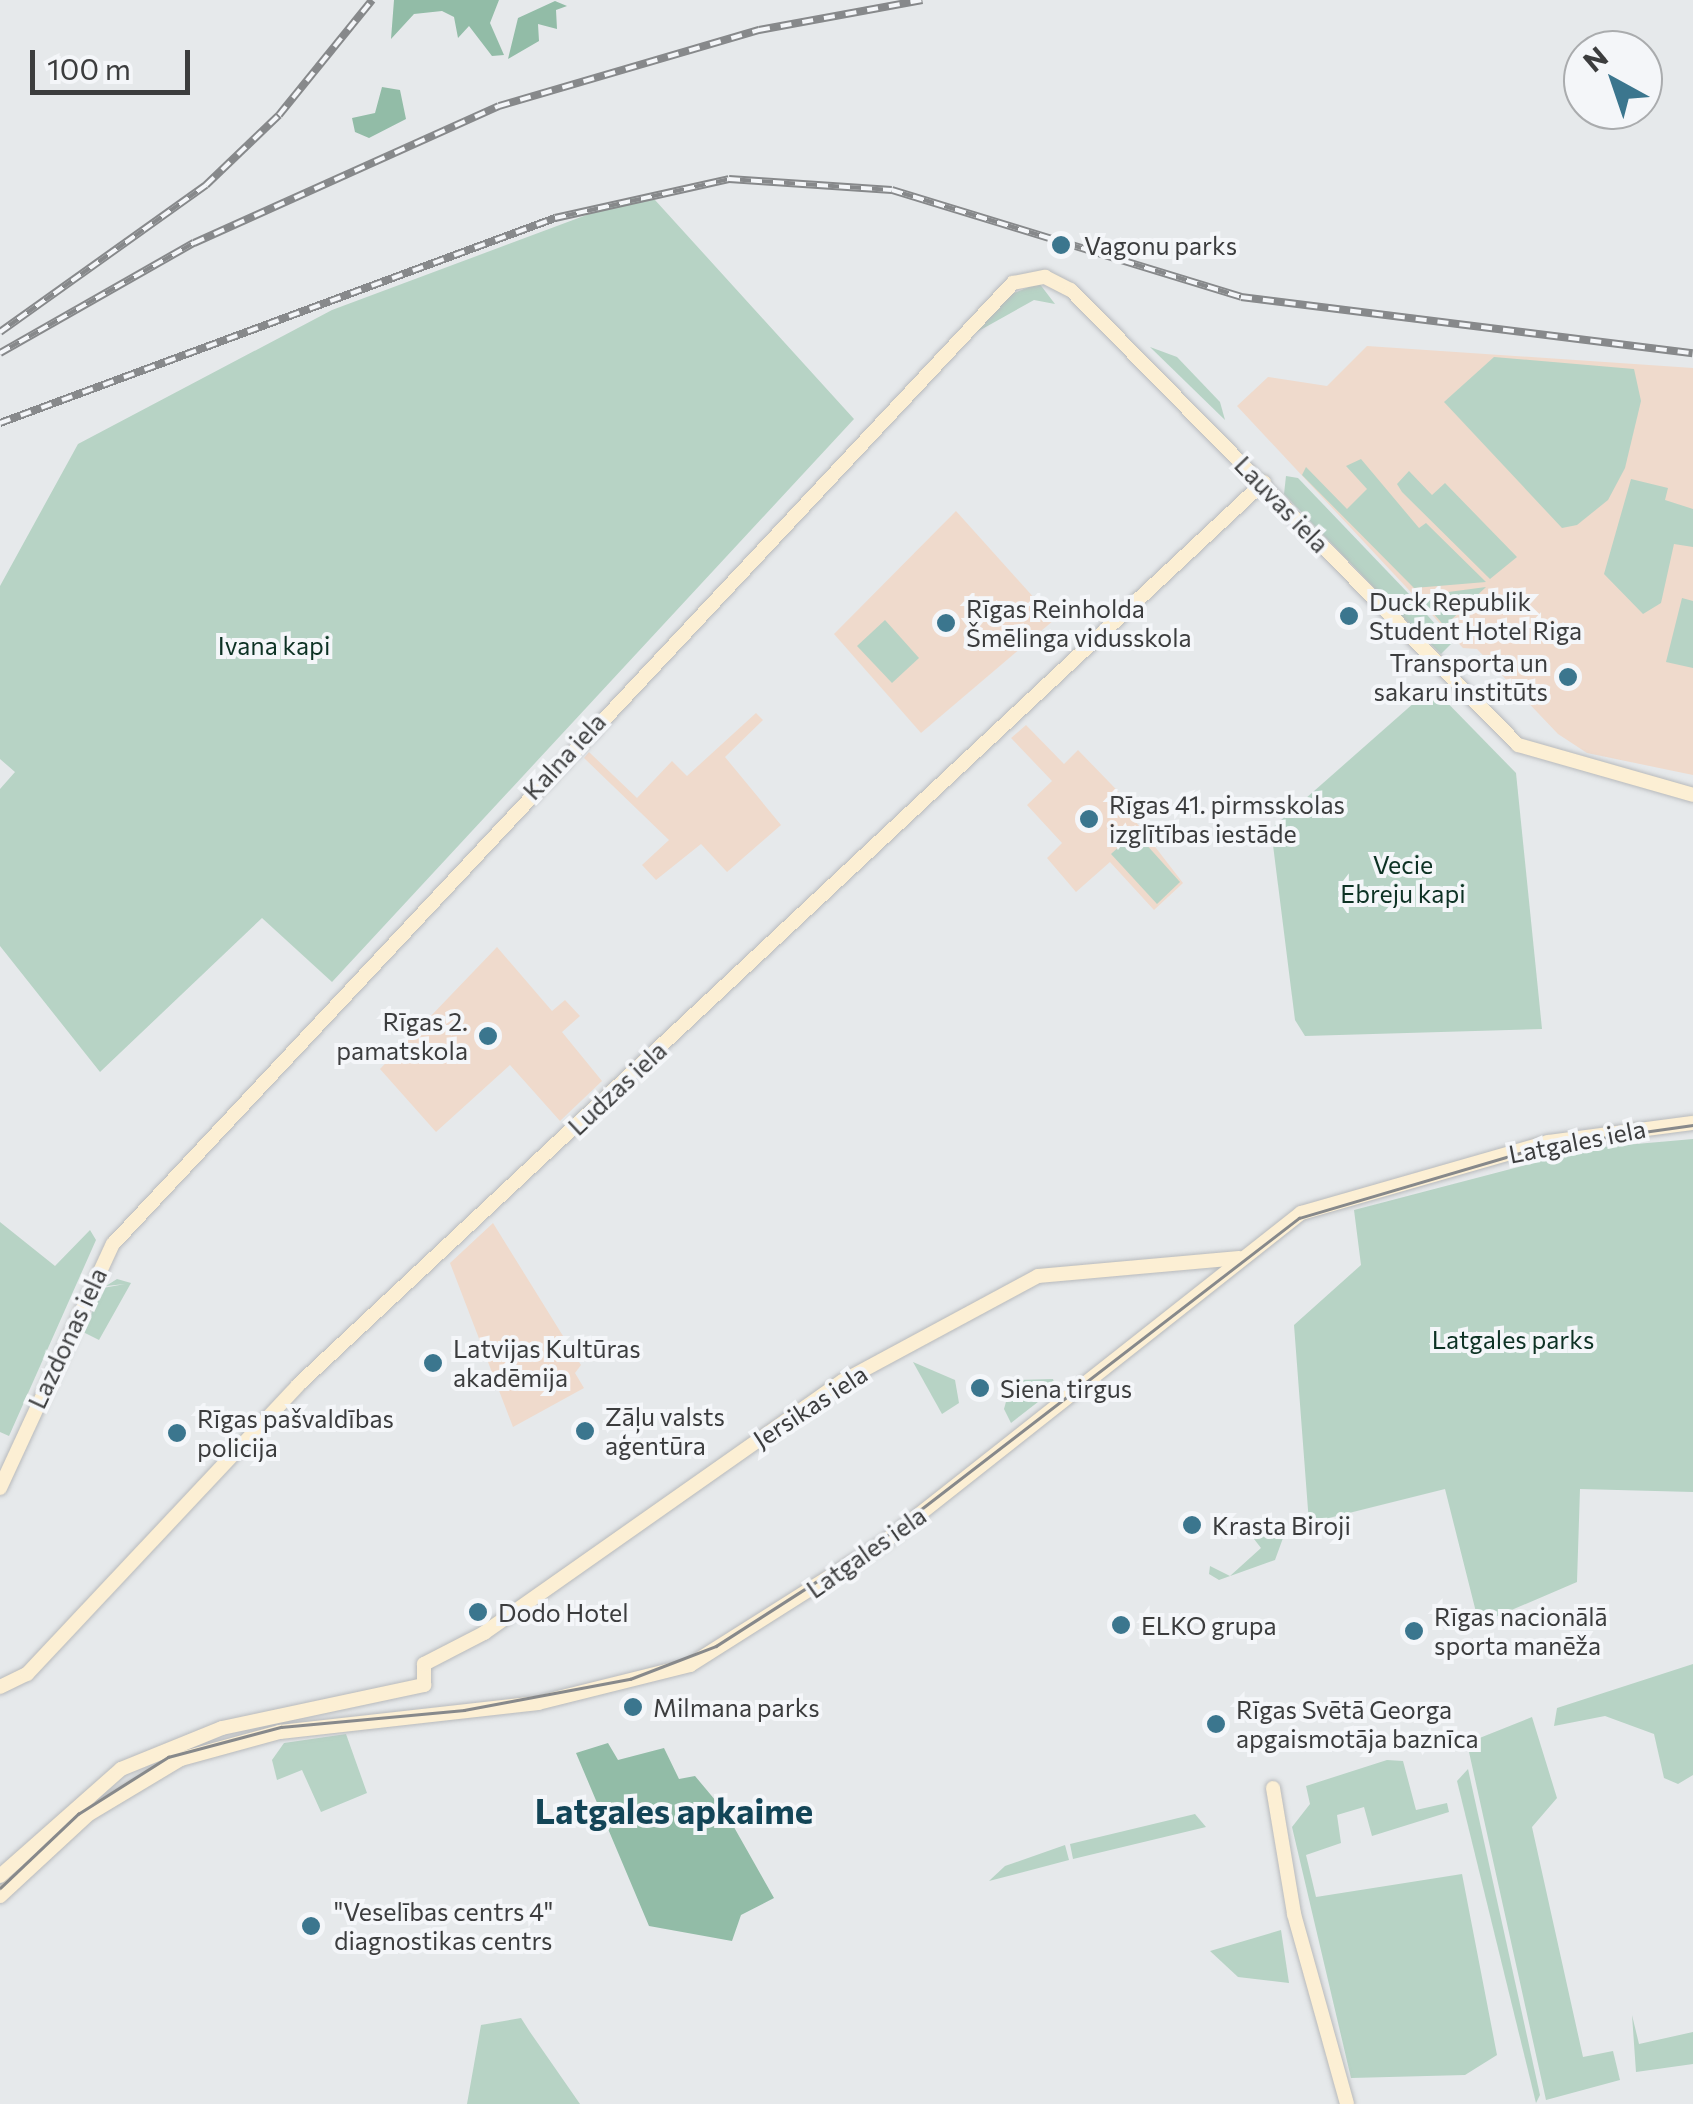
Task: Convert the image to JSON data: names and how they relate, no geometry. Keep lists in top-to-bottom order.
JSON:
{
  "streets": {
    "street": [
      "Lauvas iela",
      "Kalna iela",
      "Ludzas iela",
      "Latgales iela",
      "Lazdonas iela",
      "Jersikas iela"
    ]
  },
  "crossings": [
    ["Lauvas iela", "Kalna iela"],
    ["Lauvas iela", "Ludzas iela"],
    ["Kalna iela", "Lazdonas iela"],
    ["Latgales iela", "Jersikas iela"]
  ],
  "districts": ["Latgales apkaime"],
  "parks": ["Ivana kapi", "Vecie Ebreju kapi", "Latgales parks"],
  "places": [
    "Vagonu parks",
    "Duck Republik Student Hotel Riga",
    "Rīgas Reinholda Šmēlinga vidusskola",
    "Transporta un sakaru institūts",
    "Rīgas 41. pirmsskolas izglītības iestāde",
    "Rīgas 2. pamatskola",
    "Latvijas Kultūras akadēmija",
    "Siena tirgus",
    "Zāļu valsts aģentūra",
    "Rīgas pašvaldības policija",
    "Krasta Biroji",
    "Dodo Hotel",
    "ELKO grupa",
    "Rīgas nacionālā sporta manēža",
    "Milmana parks",
    "Rīgas Svētā Georga apgaismotāja baznīca",
    "\"Veselības centrs 4\" diagnostikas centrs"
  ],
  "scale_bar": "100 m",
  "north": "top left"
}
